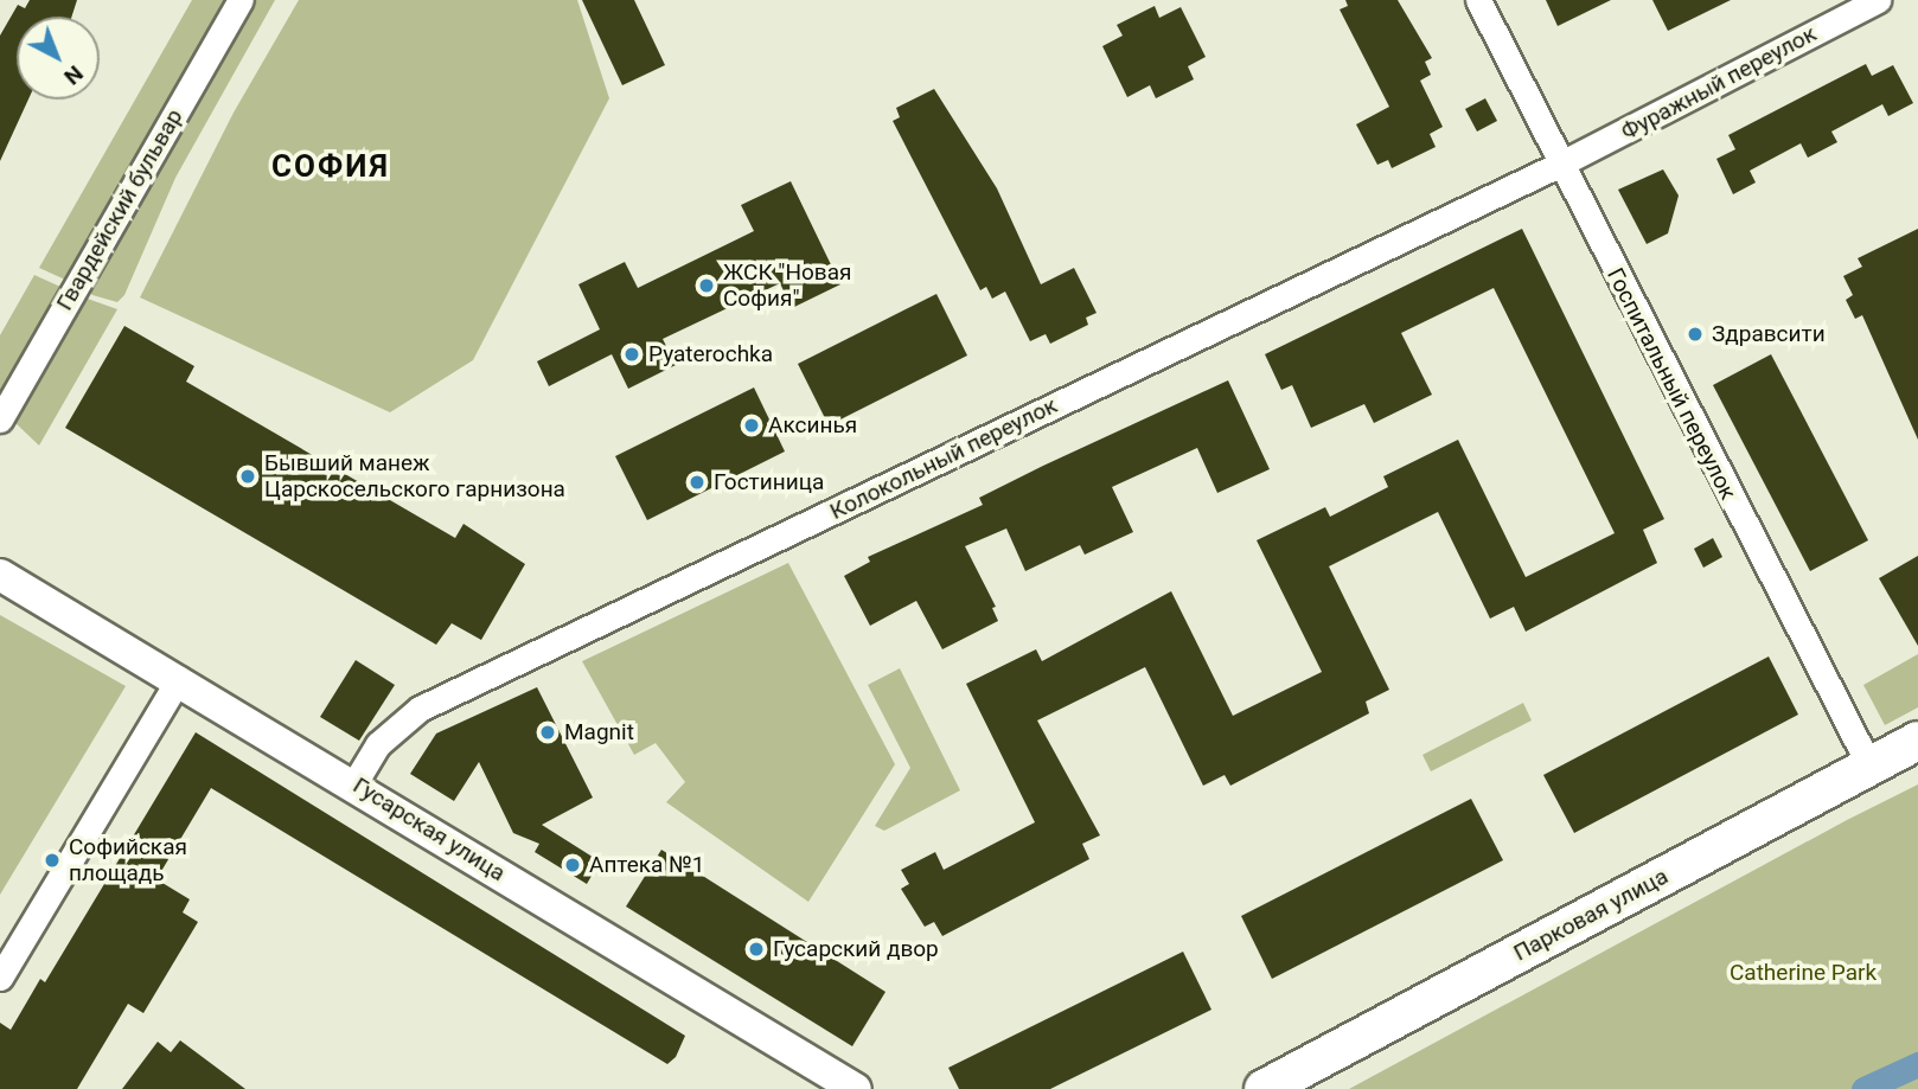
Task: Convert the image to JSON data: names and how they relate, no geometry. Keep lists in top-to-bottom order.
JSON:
{
  "streets": {
    "main road": ["Парковая улица"],
    "street": [
      "Фуражный переулок",
      "Гвардейский бульвар",
      "Госпитальный переулок",
      "Колокольный переулок",
      "Гусарская улица"
    ]
  },
  "crossings": [
    ["Фуражный переулок", "Госпитальный переулок"],
    ["Фуражный переулок", "Колокольный переулок"],
    ["Госпитальный переулок", "Колокольный переулок"],
    ["Госпитальный переулок", "Парковая улица"],
    ["Колокольный переулок", "Гусарская улица"]
  ],
  "districts": ["СОФИЯ"],
  "parks": ["Catherine Park"],
  "places": [
    "ЖСК \"Новая София\"",
    "Здравсити",
    "Pyaterochka",
    "Аксинья",
    "Бывший манеж Царскосельского гарнизона",
    "Гостиница",
    "Magnit",
    "Софийская площадь",
    "Аптека №1",
    "Гусарский двор"
  ],
  "north": "bottom right"
}
